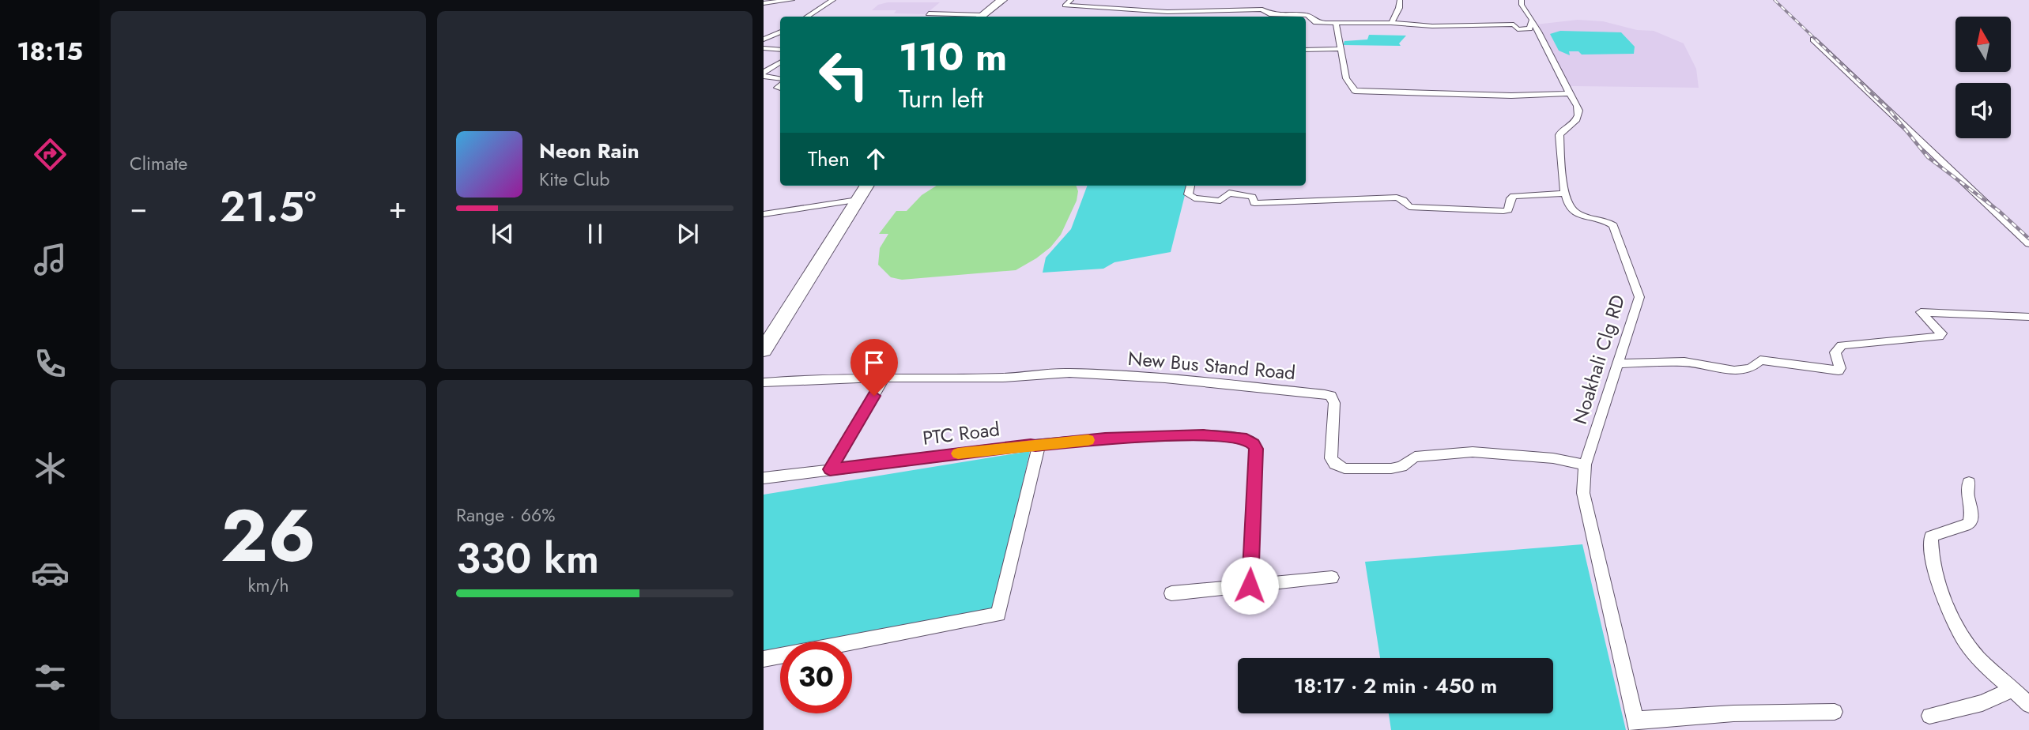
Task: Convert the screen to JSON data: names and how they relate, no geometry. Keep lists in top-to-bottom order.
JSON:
{
  "streets": {
    "street": ["Noakhali Clg RD", "New Bus Stand Road", "PTC Road"]
  },
  "crossings": [
    ["Noakhali Clg RD", "New Bus Stand Road"]
  ],
  "north": "top",
  "page": {
    "tabs": "18:15",
    "tile": [
      "Climate",
      ["26", "km/h"],
      ["Range · 66%", "330 km"]
    ],
    "turn": ["110 m", "Turn left"],
    "song": ["Neon Rain", "Kite Club"],
    "then": "Then",
    "heat": ["−", "21.5°", "+"],
    "limit": "30",
    "trip": "18:17 · 2 min · 450 m"
  }
}
